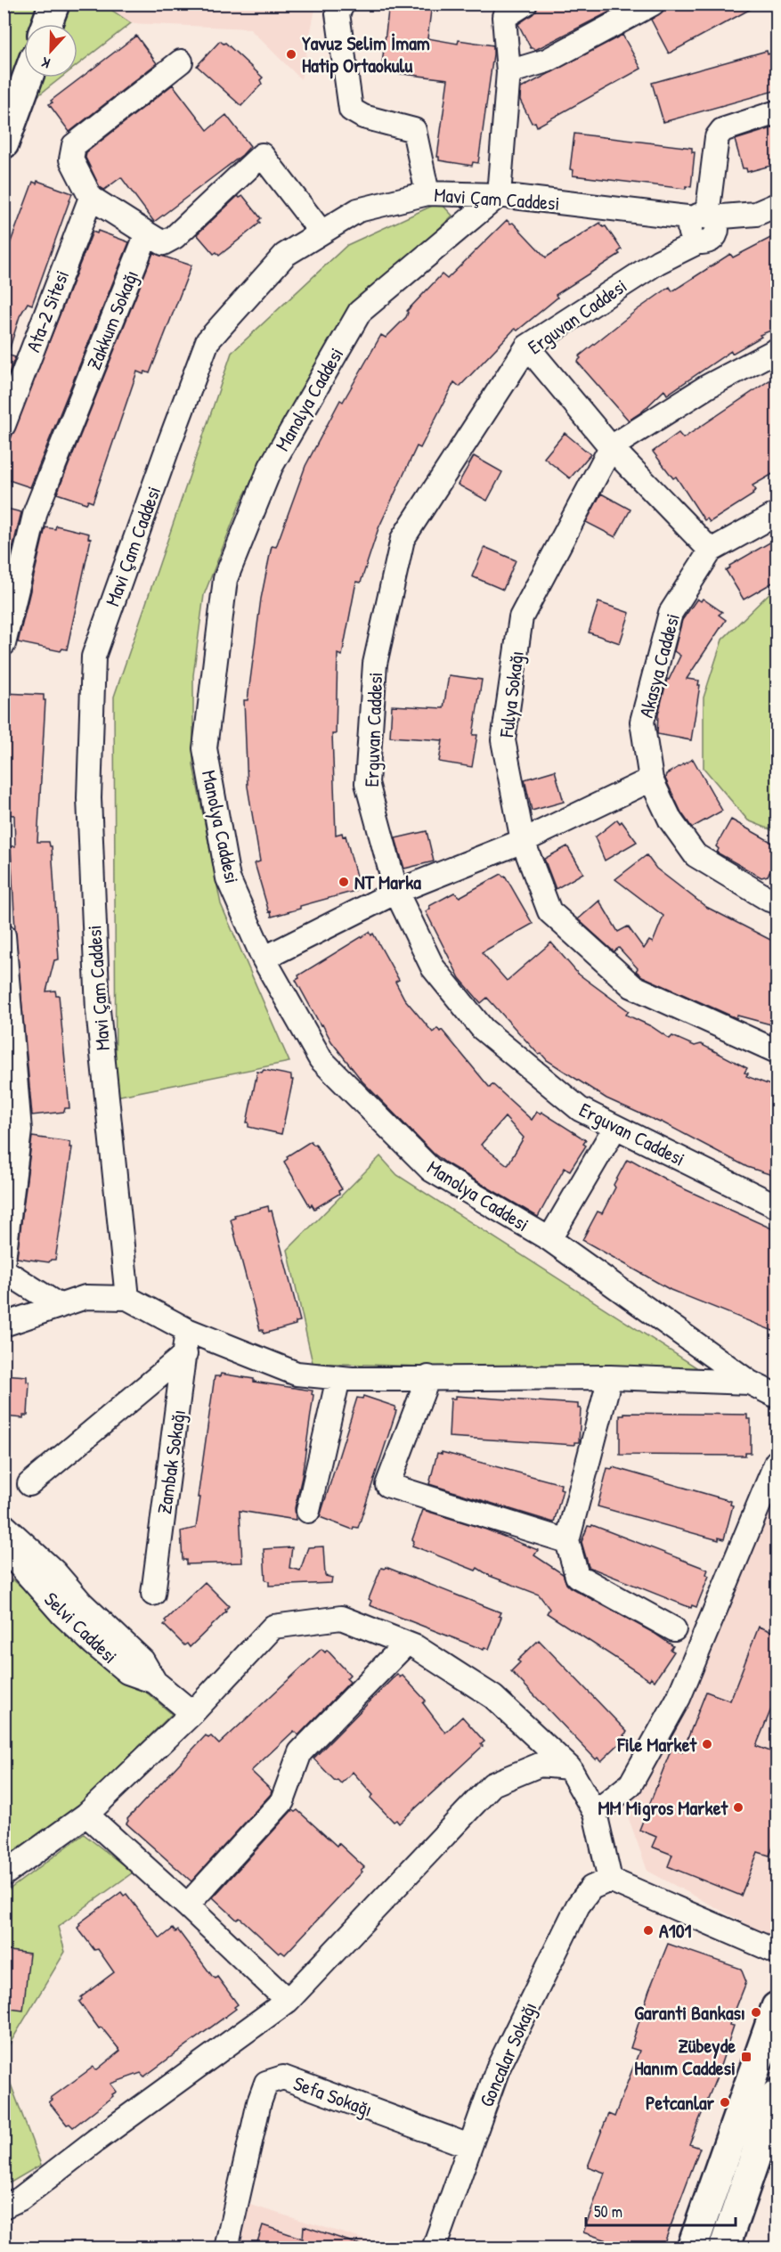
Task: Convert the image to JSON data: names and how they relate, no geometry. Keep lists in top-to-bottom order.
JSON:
{
  "streets": {
    "street": [
      "Mavi Çam Caddesi",
      "Ata-2 Sitesi",
      "Erguvan Caddesi",
      "Zakkum Sokağı",
      "Manolya Caddesi",
      "Akasya Caddesi",
      "Fulya Sokağı",
      "Zambak Sokağı",
      "Selvi Caddesi",
      "Goncalar Sokağı",
      "Sefa Sokağı"
    ]
  },
  "crossings": [
    ["Mavi Çam Caddesi", "Erguvan Caddesi"],
    ["Mavi Çam Caddesi", "Manolya Caddesi"],
    ["Goncalar Sokağı", "Sefa Sokağı"]
  ],
  "places": {
    "other": [
      "Yavuz Selim İmam Hatip Ortaokulu",
      "NT Marka",
      "File Market",
      "MM Migros Market",
      "A101",
      "Garanti Bankası",
      "Petcanlar"
    ],
    "transit": ["Zübeyde Hanım Caddesi"]
  },
  "scale_bar": "50 m",
  "north": "bottom"
}
